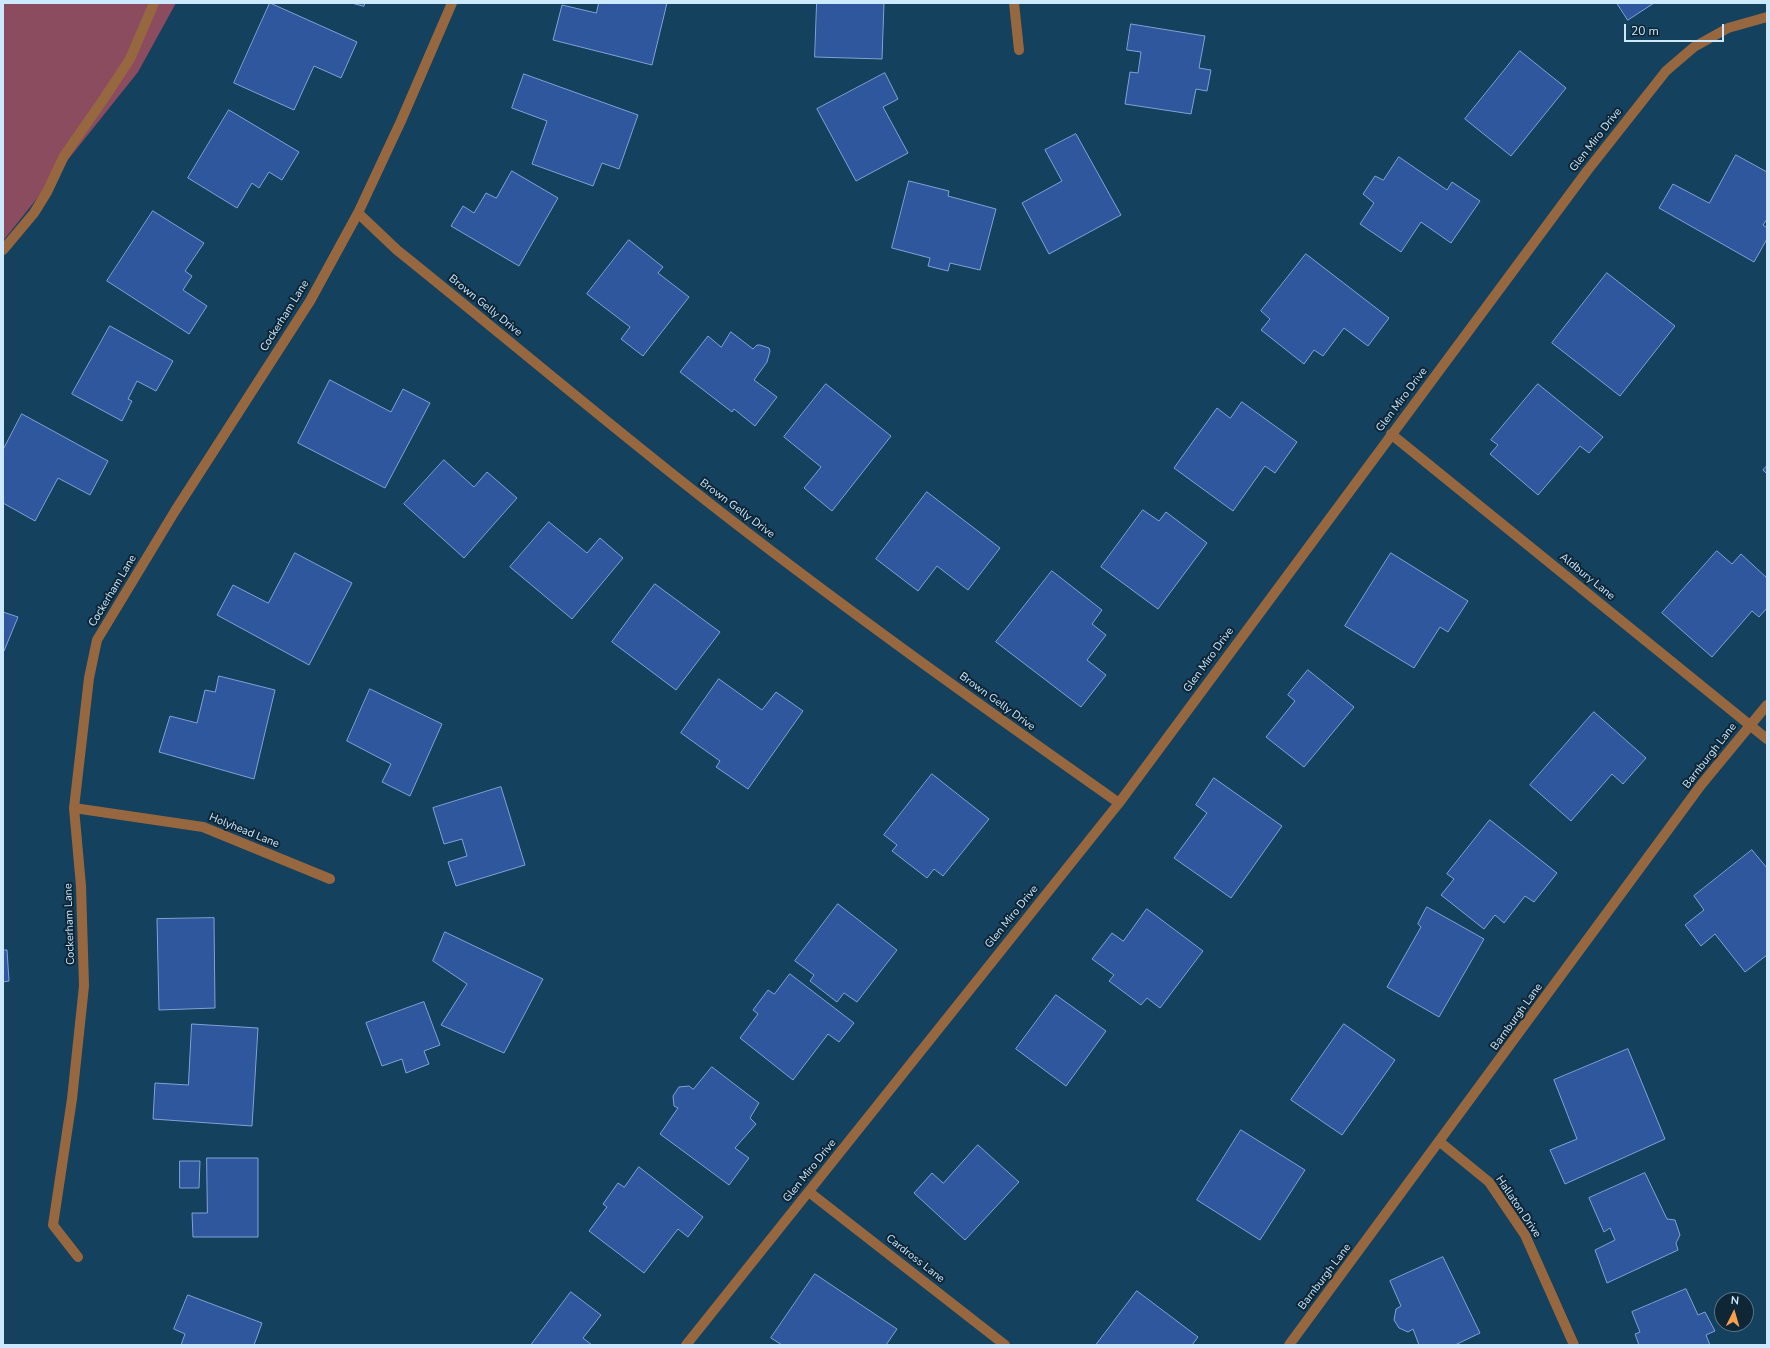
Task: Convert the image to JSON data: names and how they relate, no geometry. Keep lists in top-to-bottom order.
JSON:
{
  "streets": {
    "street": [
      "Glen Miro Drive",
      "Brown Gelly Drive",
      "Cockerham Lane",
      "Aldbury Lane",
      "Barnburgh Lane",
      "Holyhead Lane",
      "Hallaton Drive",
      "Cardross Lane"
    ]
  },
  "crossings": [
    ["Glen Miro Drive", "Brown Gelly Drive"],
    ["Glen Miro Drive", "Aldbury Lane"],
    ["Glen Miro Drive", "Cardross Lane"],
    ["Brown Gelly Drive", "Cockerham Lane"],
    ["Cockerham Lane", "Holyhead Lane"],
    ["Aldbury Lane", "Barnburgh Lane"],
    ["Barnburgh Lane", "Hallaton Drive"]
  ],
  "scale_bar": "20 m",
  "north": "top"
}
